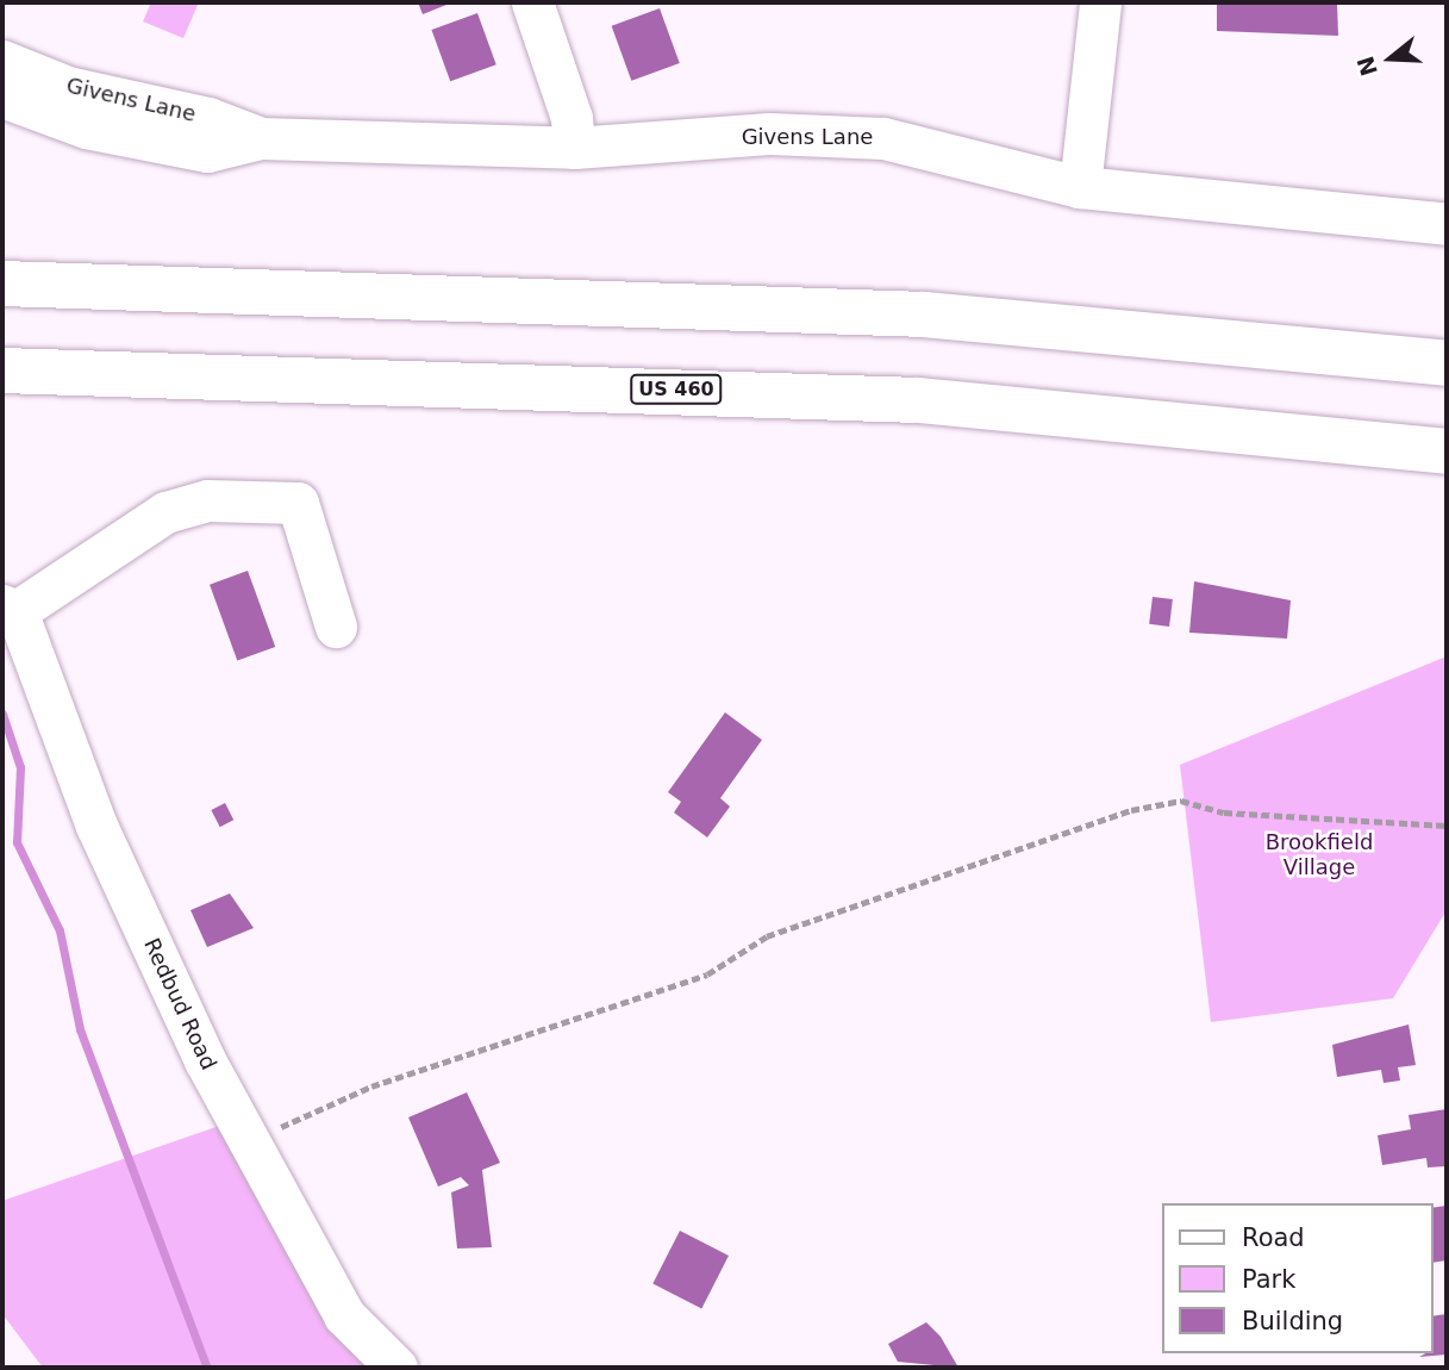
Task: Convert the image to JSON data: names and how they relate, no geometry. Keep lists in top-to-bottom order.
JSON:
{
  "streets": {
    "highway": ["US 460"],
    "street": ["Givens Lane", "Redbud Road"]
  },
  "parks": ["Brookfield Village"],
  "legend": ["Road", "Park", "Building"],
  "north": "left"
}
